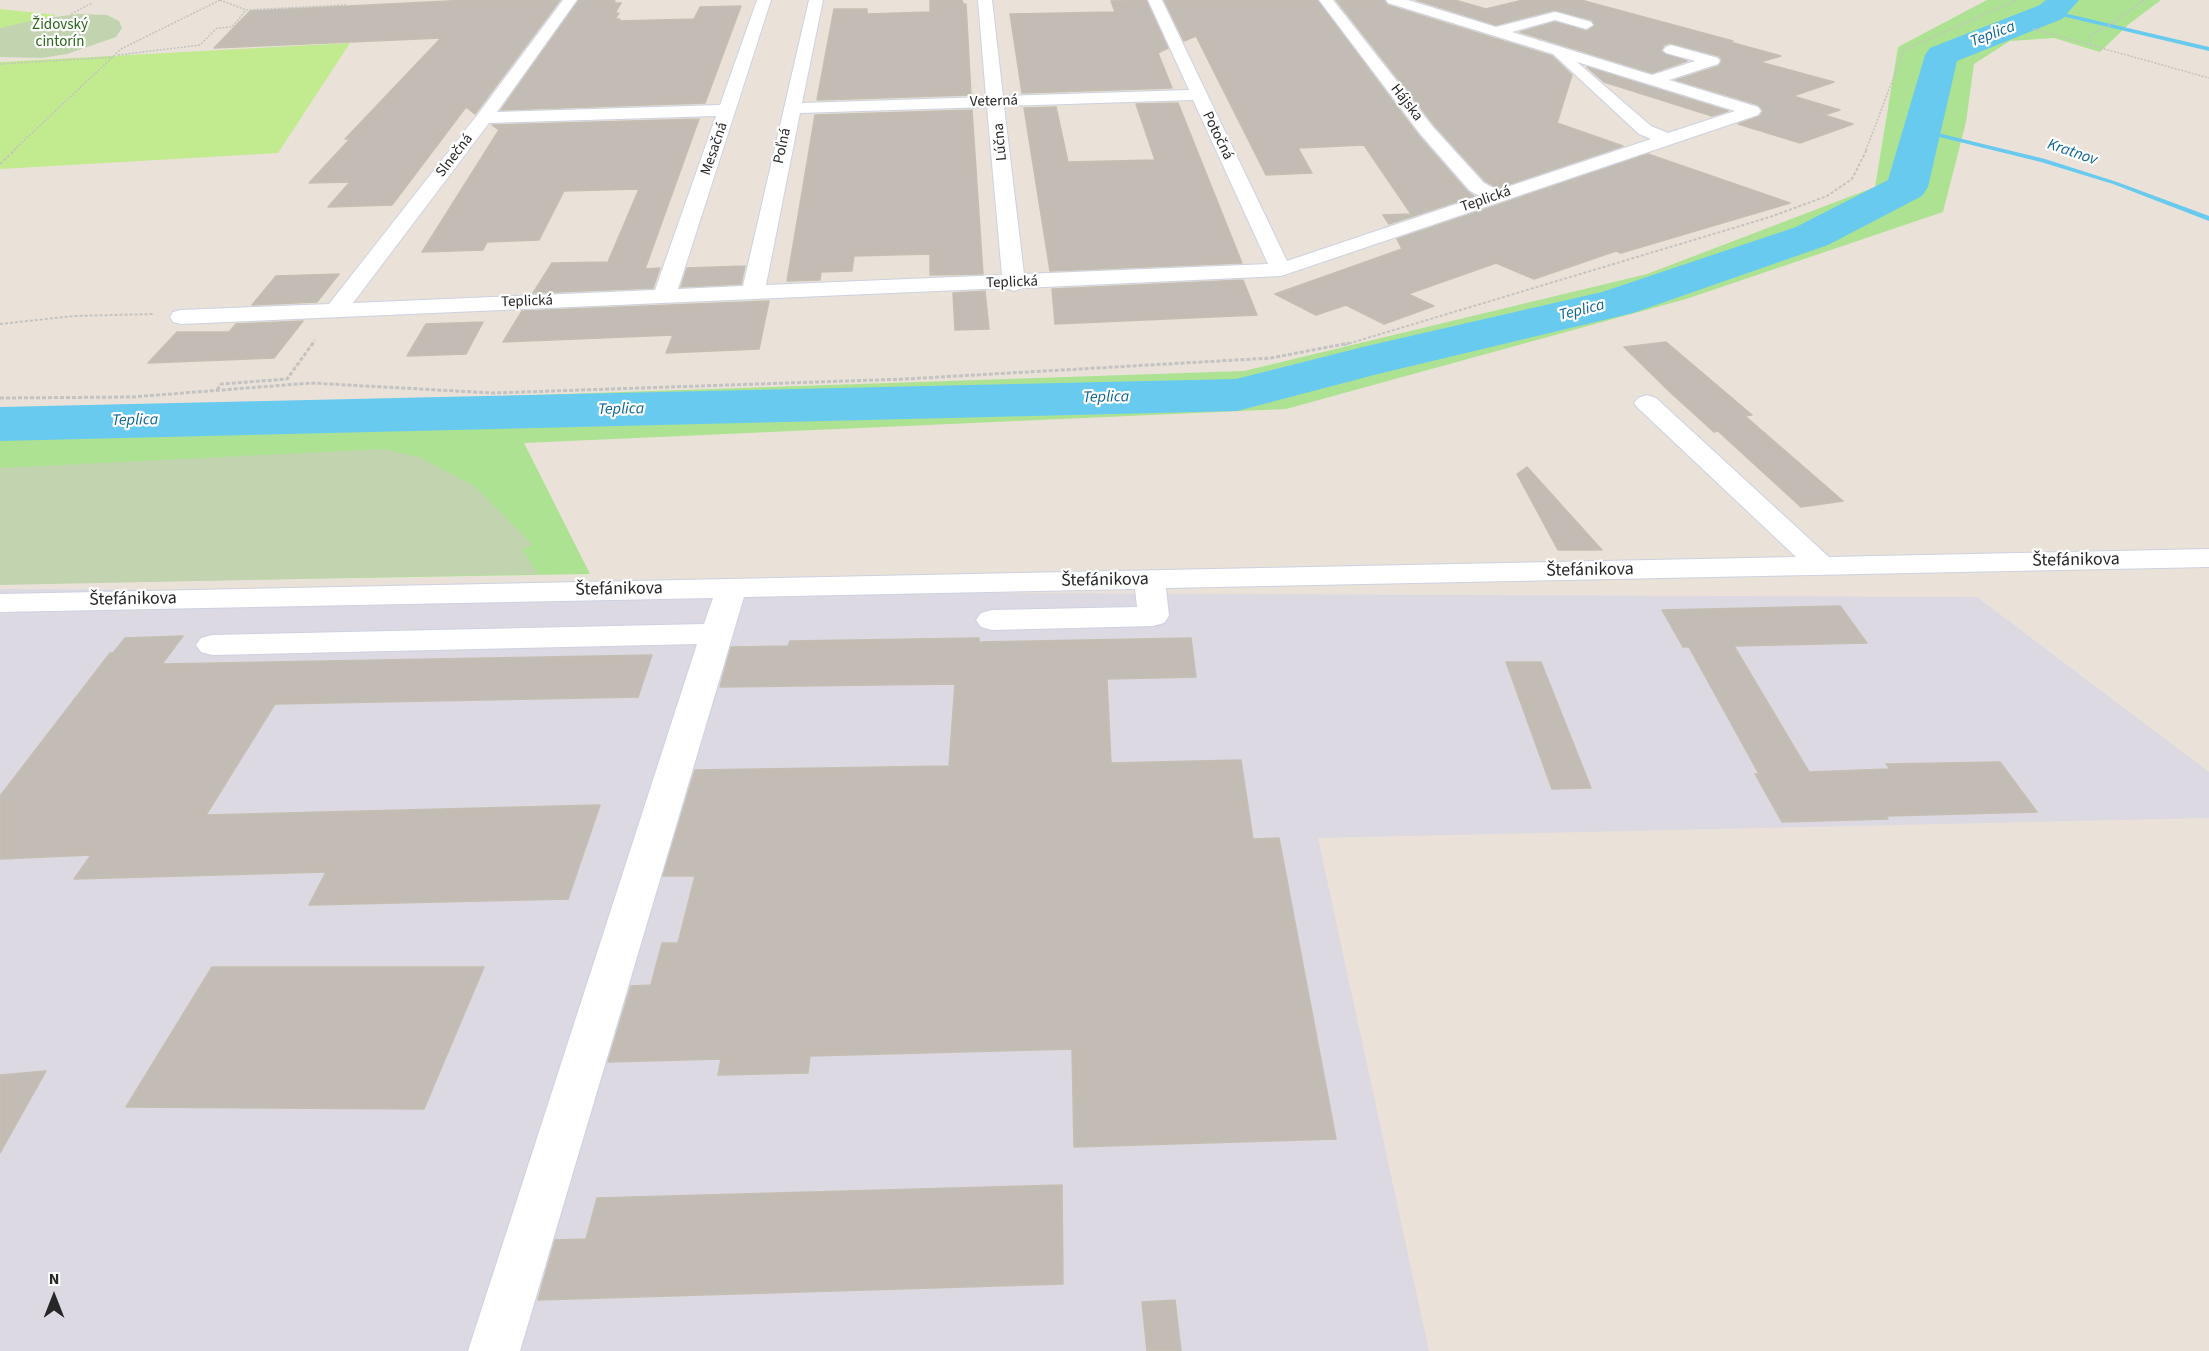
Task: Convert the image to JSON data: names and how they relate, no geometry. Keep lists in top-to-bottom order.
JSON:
{
  "streets": {
    "street": [
      "Veterná",
      "Hájska",
      "Potočná",
      "Lúčna",
      "Poľná",
      "Mesačná",
      "Slnečná",
      "Teplická",
      "Štefánikova"
    ]
  },
  "crossings": [
    ["Veterná", "Potočná"],
    ["Veterná", "Lúčna"],
    ["Veterná", "Poľná"],
    ["Hájska", "Teplická"],
    ["Potočná", "Teplická"],
    ["Lúčna", "Teplická"],
    ["Poľná", "Teplická"],
    ["Mesačná", "Teplická"],
    ["Slnečná", "Teplická"]
  ],
  "water": ["Teplica", "Kratnov"],
  "parks": ["Židovský cintorín"],
  "north": "top"
}
